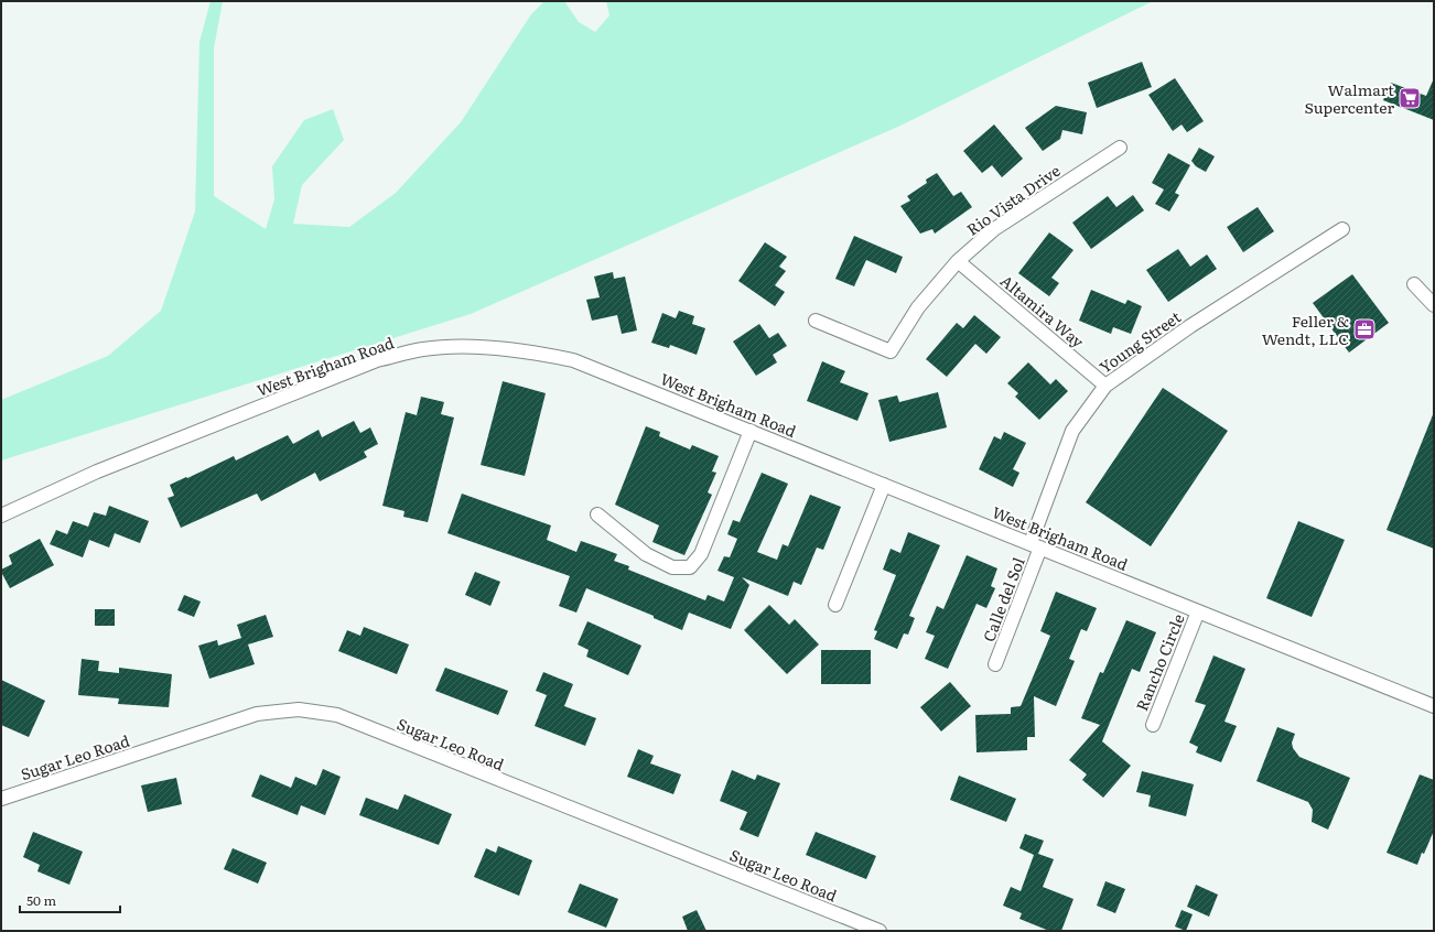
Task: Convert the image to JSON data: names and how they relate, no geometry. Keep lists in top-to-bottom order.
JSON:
{
  "streets": {
    "street": [
      "Rio Vista Drive",
      "Altamira Way",
      "Young Street",
      "West Brigham Road",
      "Calle del Sol",
      "Rancho Circle",
      "Sugar Leo Road"
    ]
  },
  "crossings": [
    ["Rio Vista Drive", "Altamira Way"],
    ["Altamira Way", "Young Street"],
    ["Young Street", "West Brigham Road"],
    ["Young Street", "Calle del Sol"],
    ["West Brigham Road", "Calle del Sol"],
    ["West Brigham Road", "Rancho Circle"]
  ],
  "places": {
    "supermarket": ["Walmart Supercenter"],
    "office": ["Feller & Wendt, LLC"]
  },
  "scale_bar": "50 m"
}
